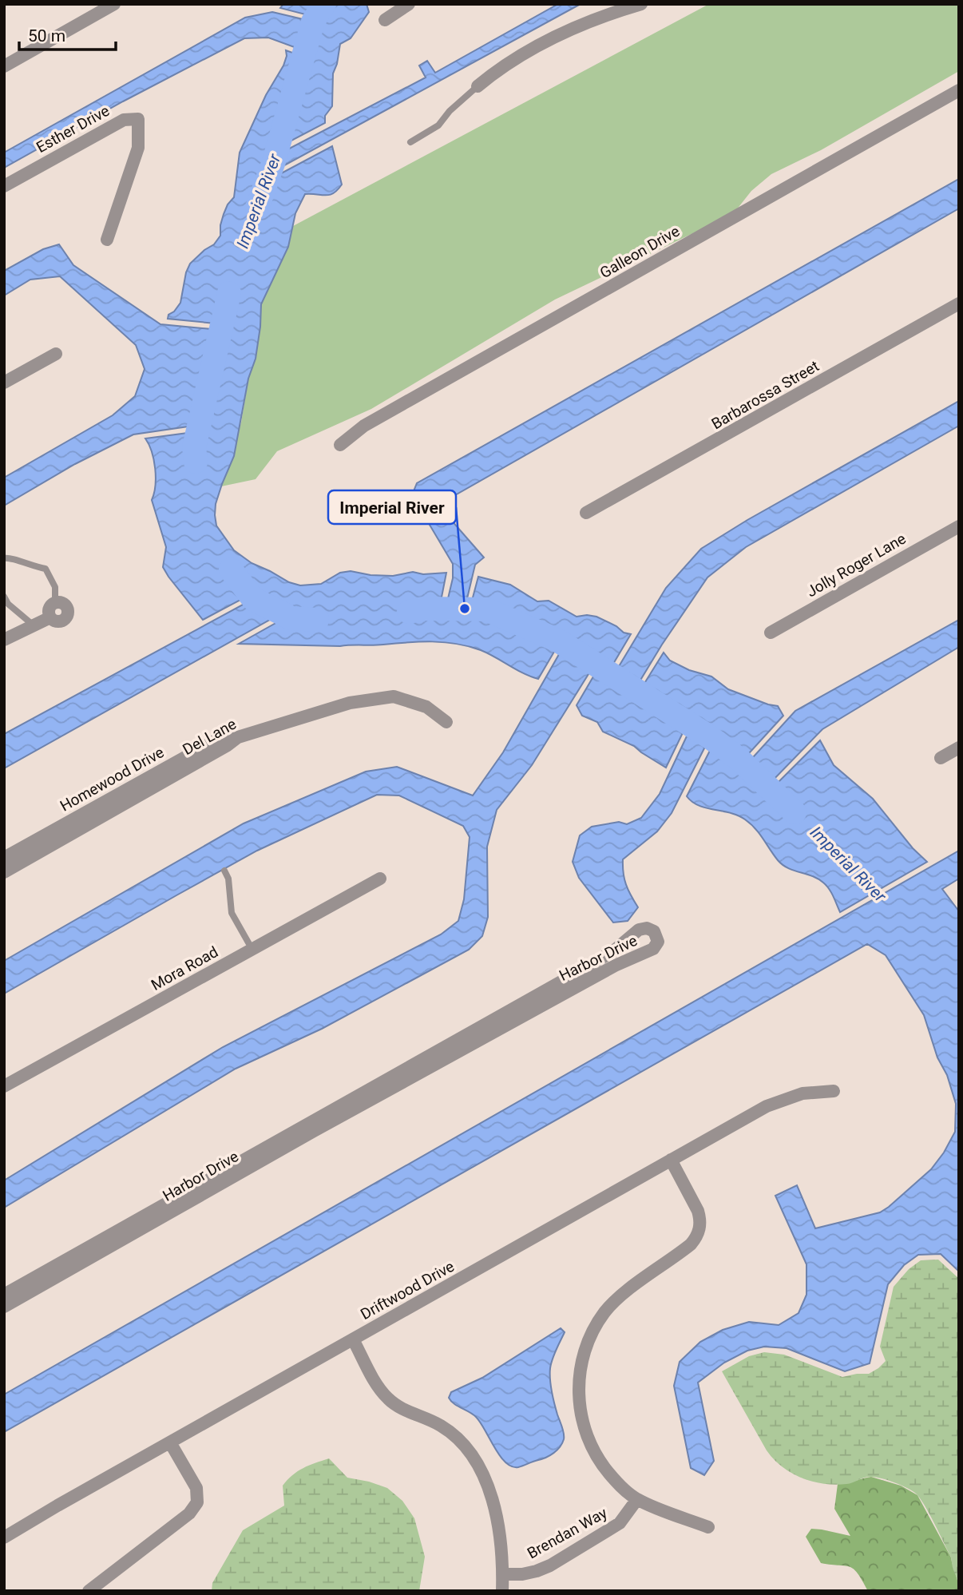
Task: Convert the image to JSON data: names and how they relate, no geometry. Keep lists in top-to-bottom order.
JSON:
{
  "streets": {
    "street": [
      "Esther Drive",
      "Galleon Drive",
      "Barbarossa Street",
      "Jolly Roger Lane",
      "Del Lane",
      "Homewood Drive",
      "Harbor Drive",
      "Mora Road",
      "Driftwood Drive",
      "Brendan Way"
    ]
  },
  "crossings": [
    ["Del Lane", "Homewood Drive"]
  ],
  "water": ["Imperial River"],
  "places": ["Imperial River"],
  "scale_bar": "50 m"
}
